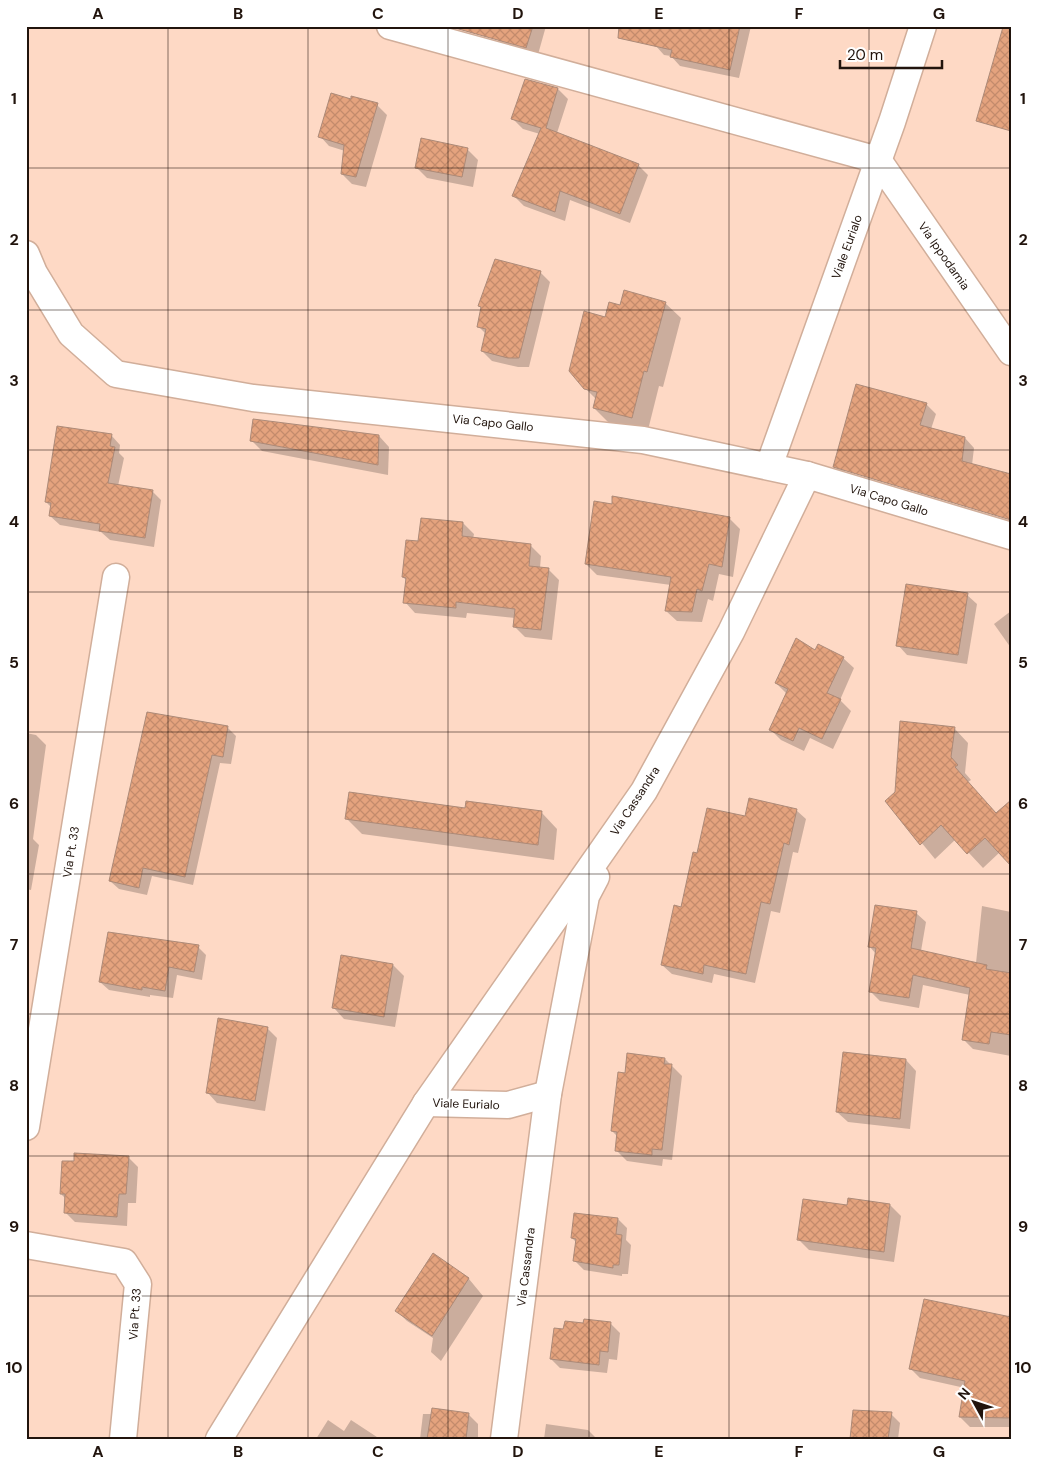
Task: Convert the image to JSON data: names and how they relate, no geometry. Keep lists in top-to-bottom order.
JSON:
{
  "streets": {
    "street": [
      "Viale Eurialo",
      "Via Ippodamia",
      "Via Capo Gallo",
      "Via Cassandra",
      "Via Pt. 33"
    ]
  },
  "crossings": [
    ["Viale Eurialo", "Via Ippodamia"],
    ["Viale Eurialo", "Via Capo Gallo"],
    ["Viale Eurialo", "Via Cassandra"],
    ["Via Capo Gallo", "Via Cassandra"]
  ],
  "scale_bar": "20 m",
  "north": "top left",
  "grid": {
    "columns": [
      "A",
      "B",
      "C",
      "D",
      "E",
      "F",
      "G"
    ],
    "rows": [
      "1",
      "2",
      "3",
      "4",
      "5",
      "6",
      "7",
      "8",
      "9",
      "10"
    ]
  }
}
